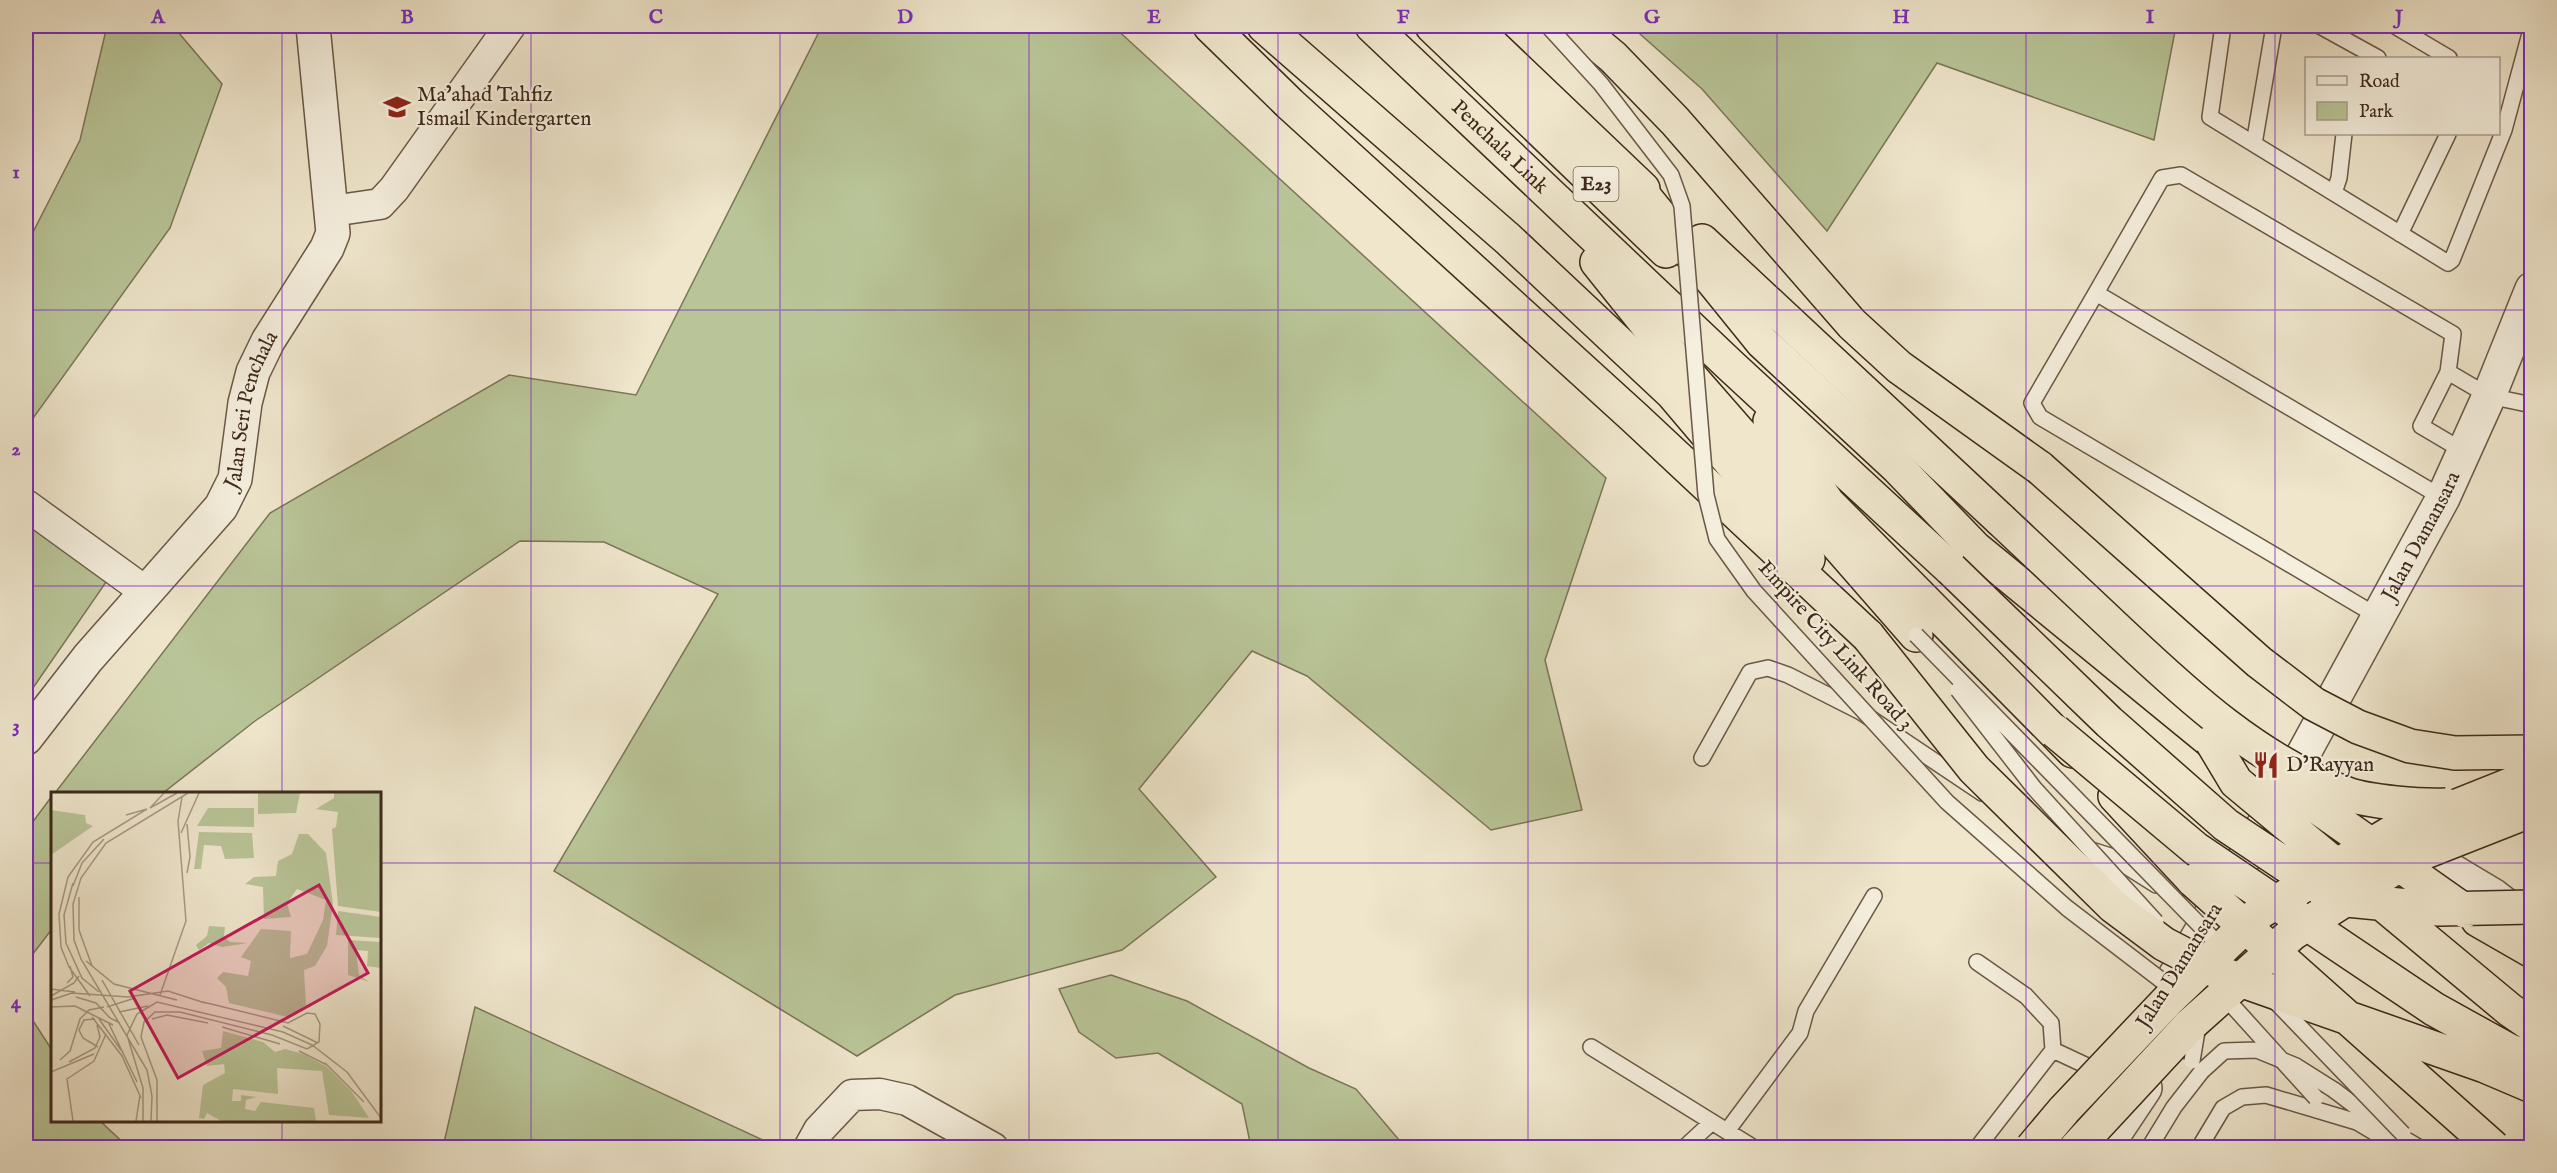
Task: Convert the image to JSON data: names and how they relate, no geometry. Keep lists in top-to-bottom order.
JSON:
{
  "streets": {
    "highway": ["Penchala Link", "E23"],
    "street": ["Jalan Seri Penchala", "Jalan Damansara"],
    "lane": ["Empire City Link Road 3"]
  },
  "places": {
    "school or university": ["Ma’ahad Tahfiz Ismail Kindergarten"],
    "restaurant": ["D’Rayyan"]
  },
  "legend": ["Road", "Park"],
  "grid": {
    "columns": [
      "A",
      "B",
      "C",
      "D",
      "E",
      "F",
      "G",
      "H",
      "I",
      "J"
    ],
    "rows": [
      "1",
      "2",
      "3",
      "4"
    ]
  }
}
